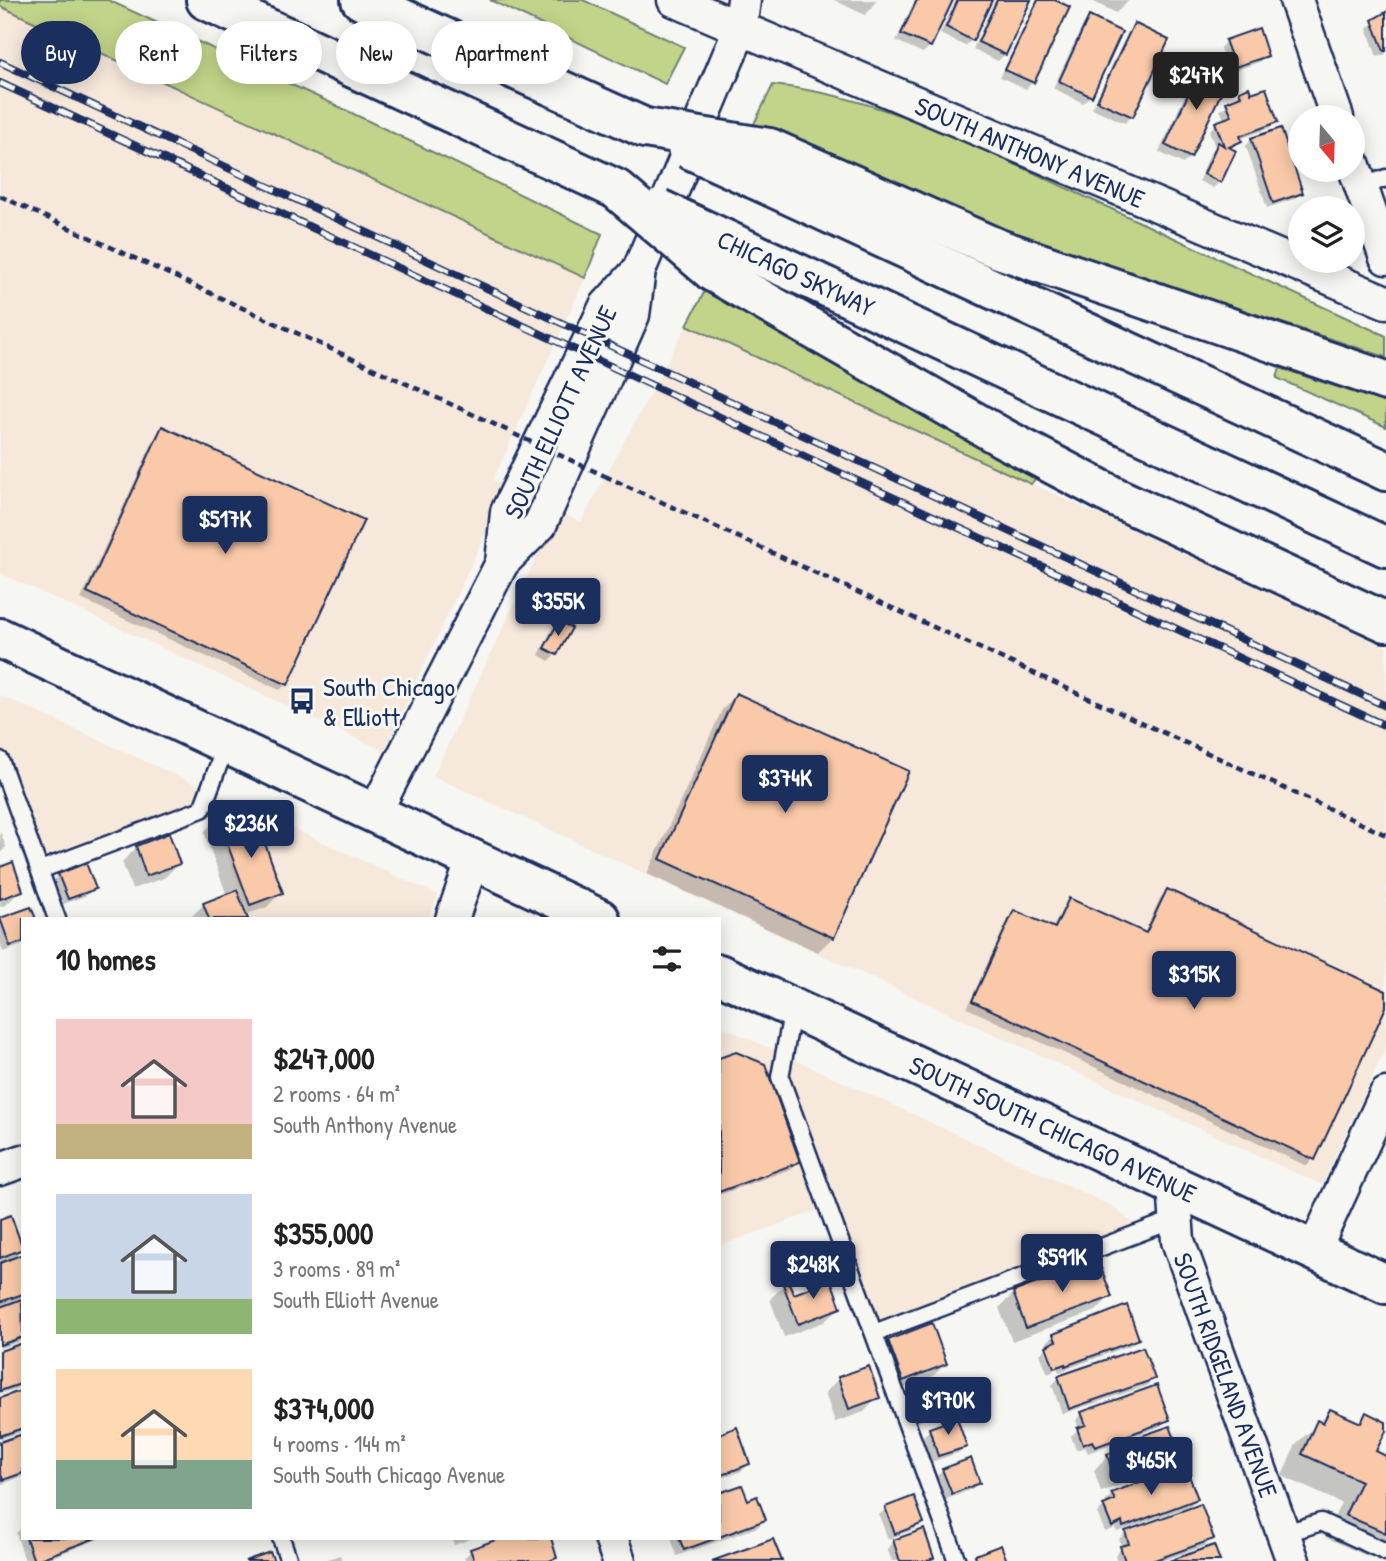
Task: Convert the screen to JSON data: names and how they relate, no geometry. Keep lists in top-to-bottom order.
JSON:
{
  "streets": {
    "main road": ["CHICAGO SKYWAY", "SOUTH SOUTH CHICAGO AVENUE"],
    "street": ["SOUTH ANTHONY AVENUE", "SOUTH ELLIOTT AVENUE", "SOUTH RIDGELAND AVENUE"]
  },
  "crossings": [
    ["SOUTH ANTHONY AVENUE", "SOUTH ELLIOTT AVENUE"],
    ["SOUTH SOUTH CHICAGO AVENUE", "SOUTH RIDGELAND AVENUE"]
  ],
  "places": {
    "bus stop": ["South Chicago & Elliott"]
  },
  "north": "bottom",
  "page": {
    "chip": [
      "Buy",
      "Rent",
      "Filters",
      "New",
      "Apartment"
    ],
    "price": [
      "$247K",
      "$517K",
      "$355K",
      "$374K",
      "$236K",
      "$315K",
      "$591K",
      "$248K",
      "$170K",
      "$465K"
    ],
    "heading": "10 homes",
    "list": [
      {
        "name": "$247,000",
        "note": "2 rooms · 64 m² · South Anthony Avenue"
      },
      {
        "name": "$355,000",
        "note": "3 rooms · 89 m² · South Elliott Avenue"
      },
      {
        "name": "$374,000",
        "note": "4 rooms · 144 m² · South South Chicago Avenue"
      }
    ]
  }
}
